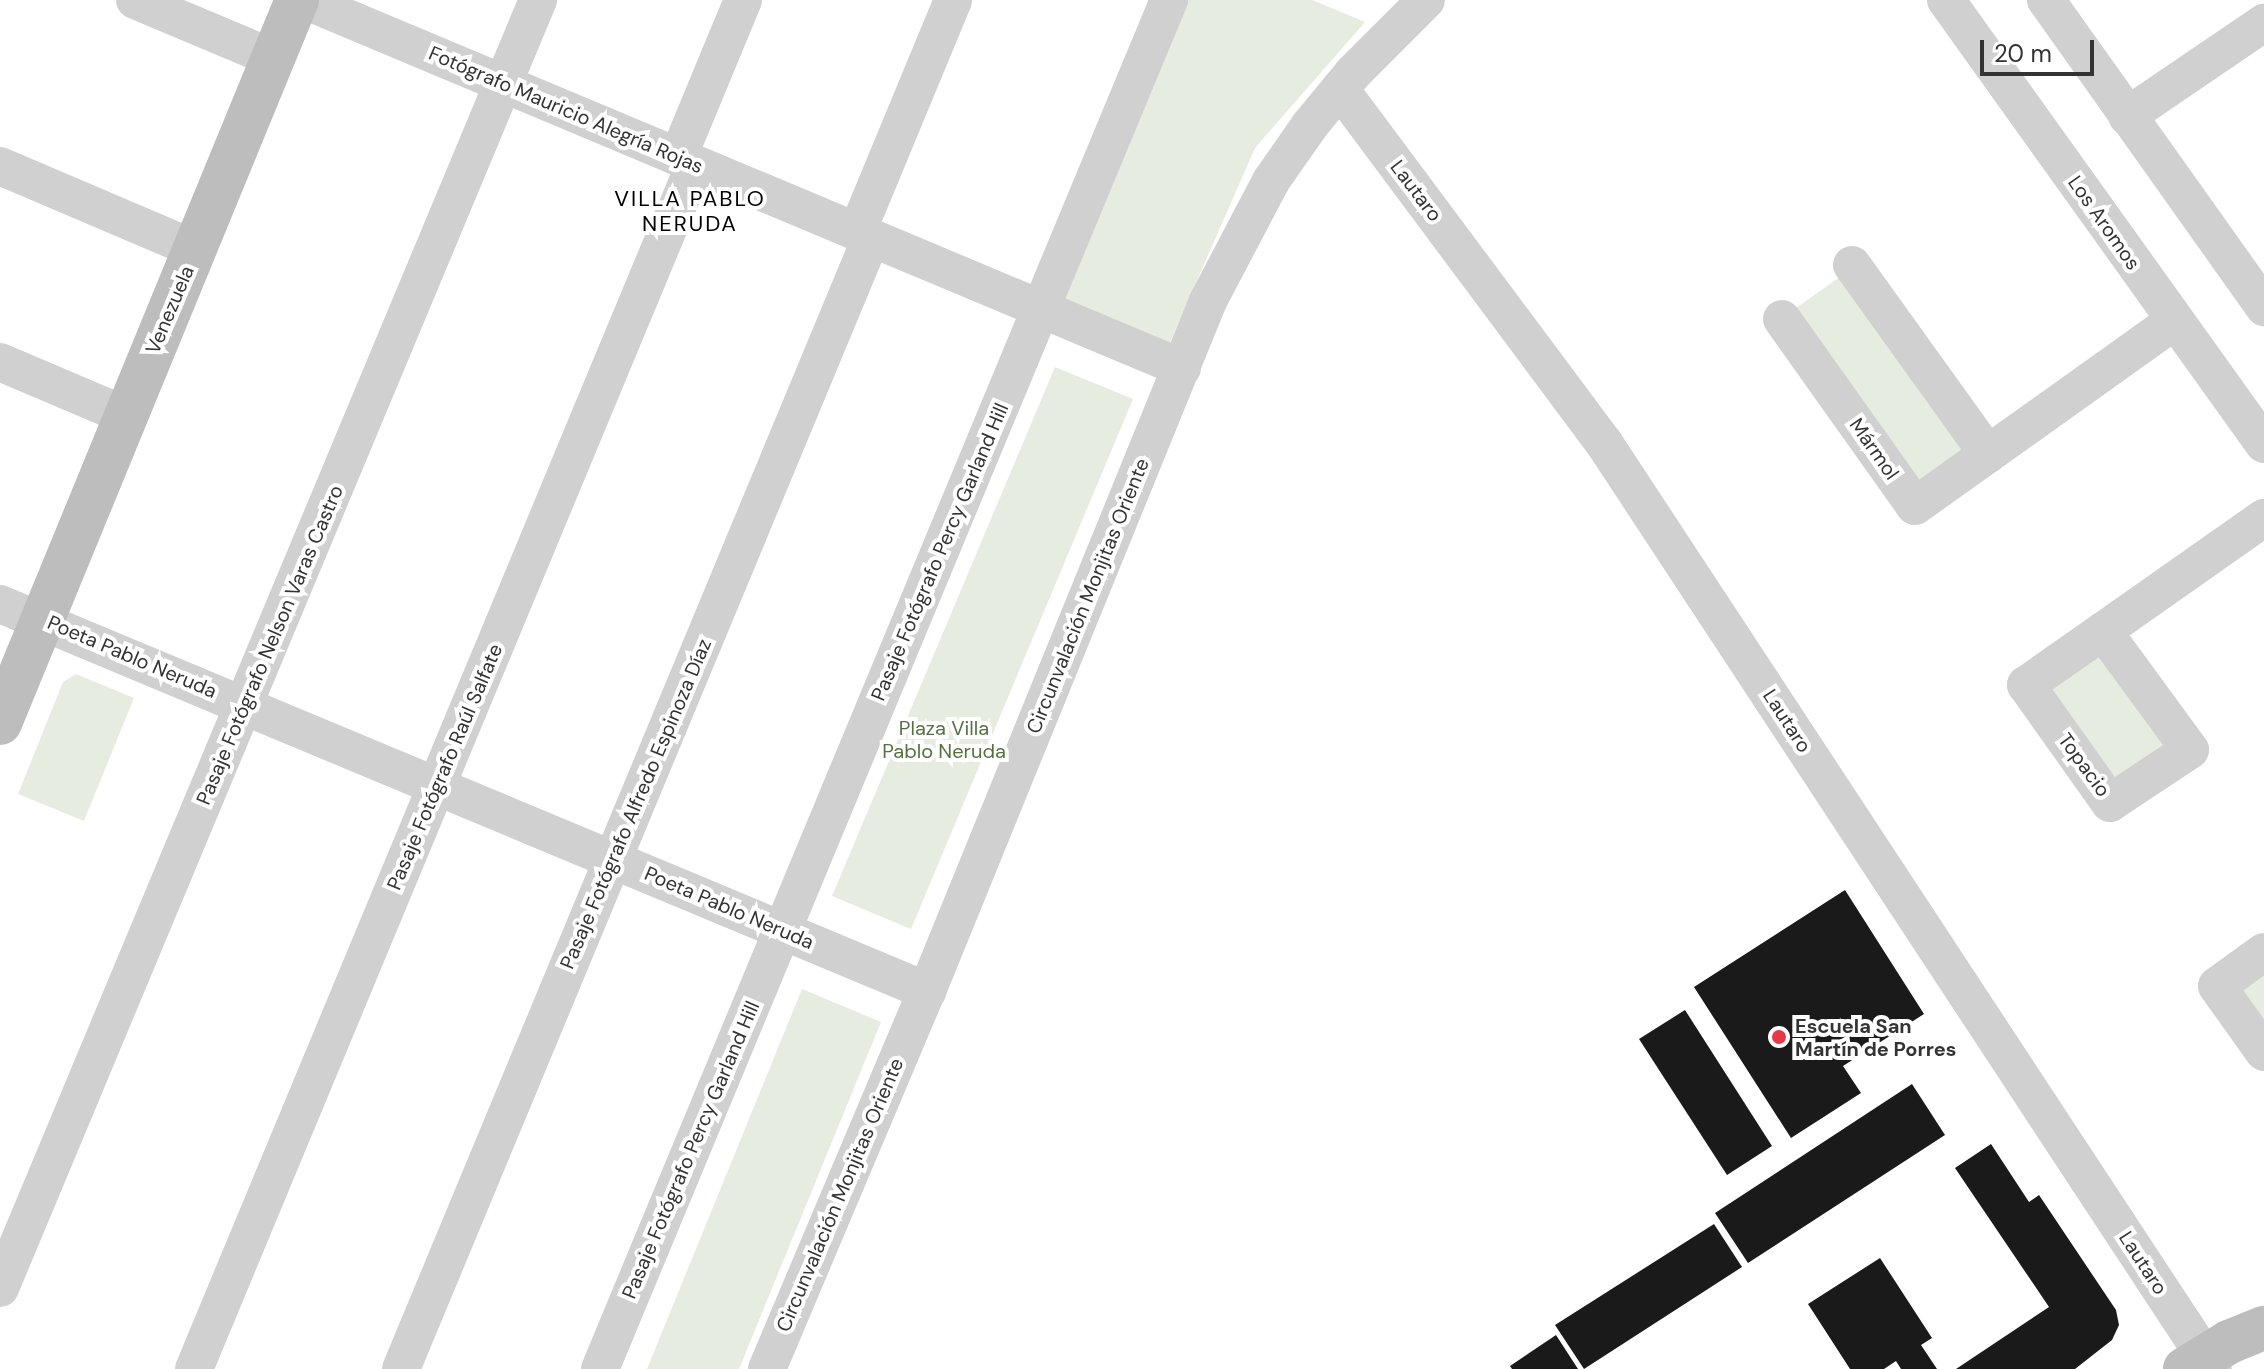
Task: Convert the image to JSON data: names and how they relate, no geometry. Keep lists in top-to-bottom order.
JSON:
{
  "streets": {
    "street": [
      "Fotógrafo Mauricio Alegría Rojas",
      "Lautaro",
      "Los Aromos",
      "Venezuela",
      "Mármol",
      "Pasaje Fotógrafo Percy Garland Hill",
      "Circunvalación Monjitas Oriente",
      "Pasaje Fotógrafo Nelson Varas Castro",
      "Poeta Pablo Neruda",
      "Topacio",
      "Pasaje Fotógrafo Raúl Salfate",
      "Pasaje Fotógrafo Alfredo Espinoza Díaz"
    ]
  },
  "crossings": [
    ["Fotógrafo Mauricio Alegría Rojas", "Pasaje Fotógrafo Percy Garland Hill"],
    ["Fotógrafo Mauricio Alegría Rojas", "Circunvalación Monjitas Oriente"],
    ["Fotógrafo Mauricio Alegría Rojas", "Pasaje Fotógrafo Nelson Varas Castro"],
    ["Fotógrafo Mauricio Alegría Rojas", "Pasaje Fotógrafo Raúl Salfate"],
    ["Fotógrafo Mauricio Alegría Rojas", "Pasaje Fotógrafo Alfredo Espinoza Díaz"],
    ["Lautaro", "Circunvalación Monjitas Oriente"],
    ["Los Aromos", "Mármol"],
    ["Venezuela", "Poeta Pablo Neruda"],
    ["Pasaje Fotógrafo Percy Garland Hill", "Poeta Pablo Neruda"],
    ["Circunvalación Monjitas Oriente", "Poeta Pablo Neruda"],
    ["Pasaje Fotógrafo Nelson Varas Castro", "Poeta Pablo Neruda"],
    ["Poeta Pablo Neruda", "Pasaje Fotógrafo Raúl Salfate"],
    ["Poeta Pablo Neruda", "Pasaje Fotógrafo Alfredo Espinoza Díaz"]
  ],
  "districts": ["VILLA PABLO NERUDA"],
  "parks": ["Plaza Villa Pablo Neruda"],
  "places": ["Escuela San Martín de Porres"],
  "scale_bar": "20 m"
}
